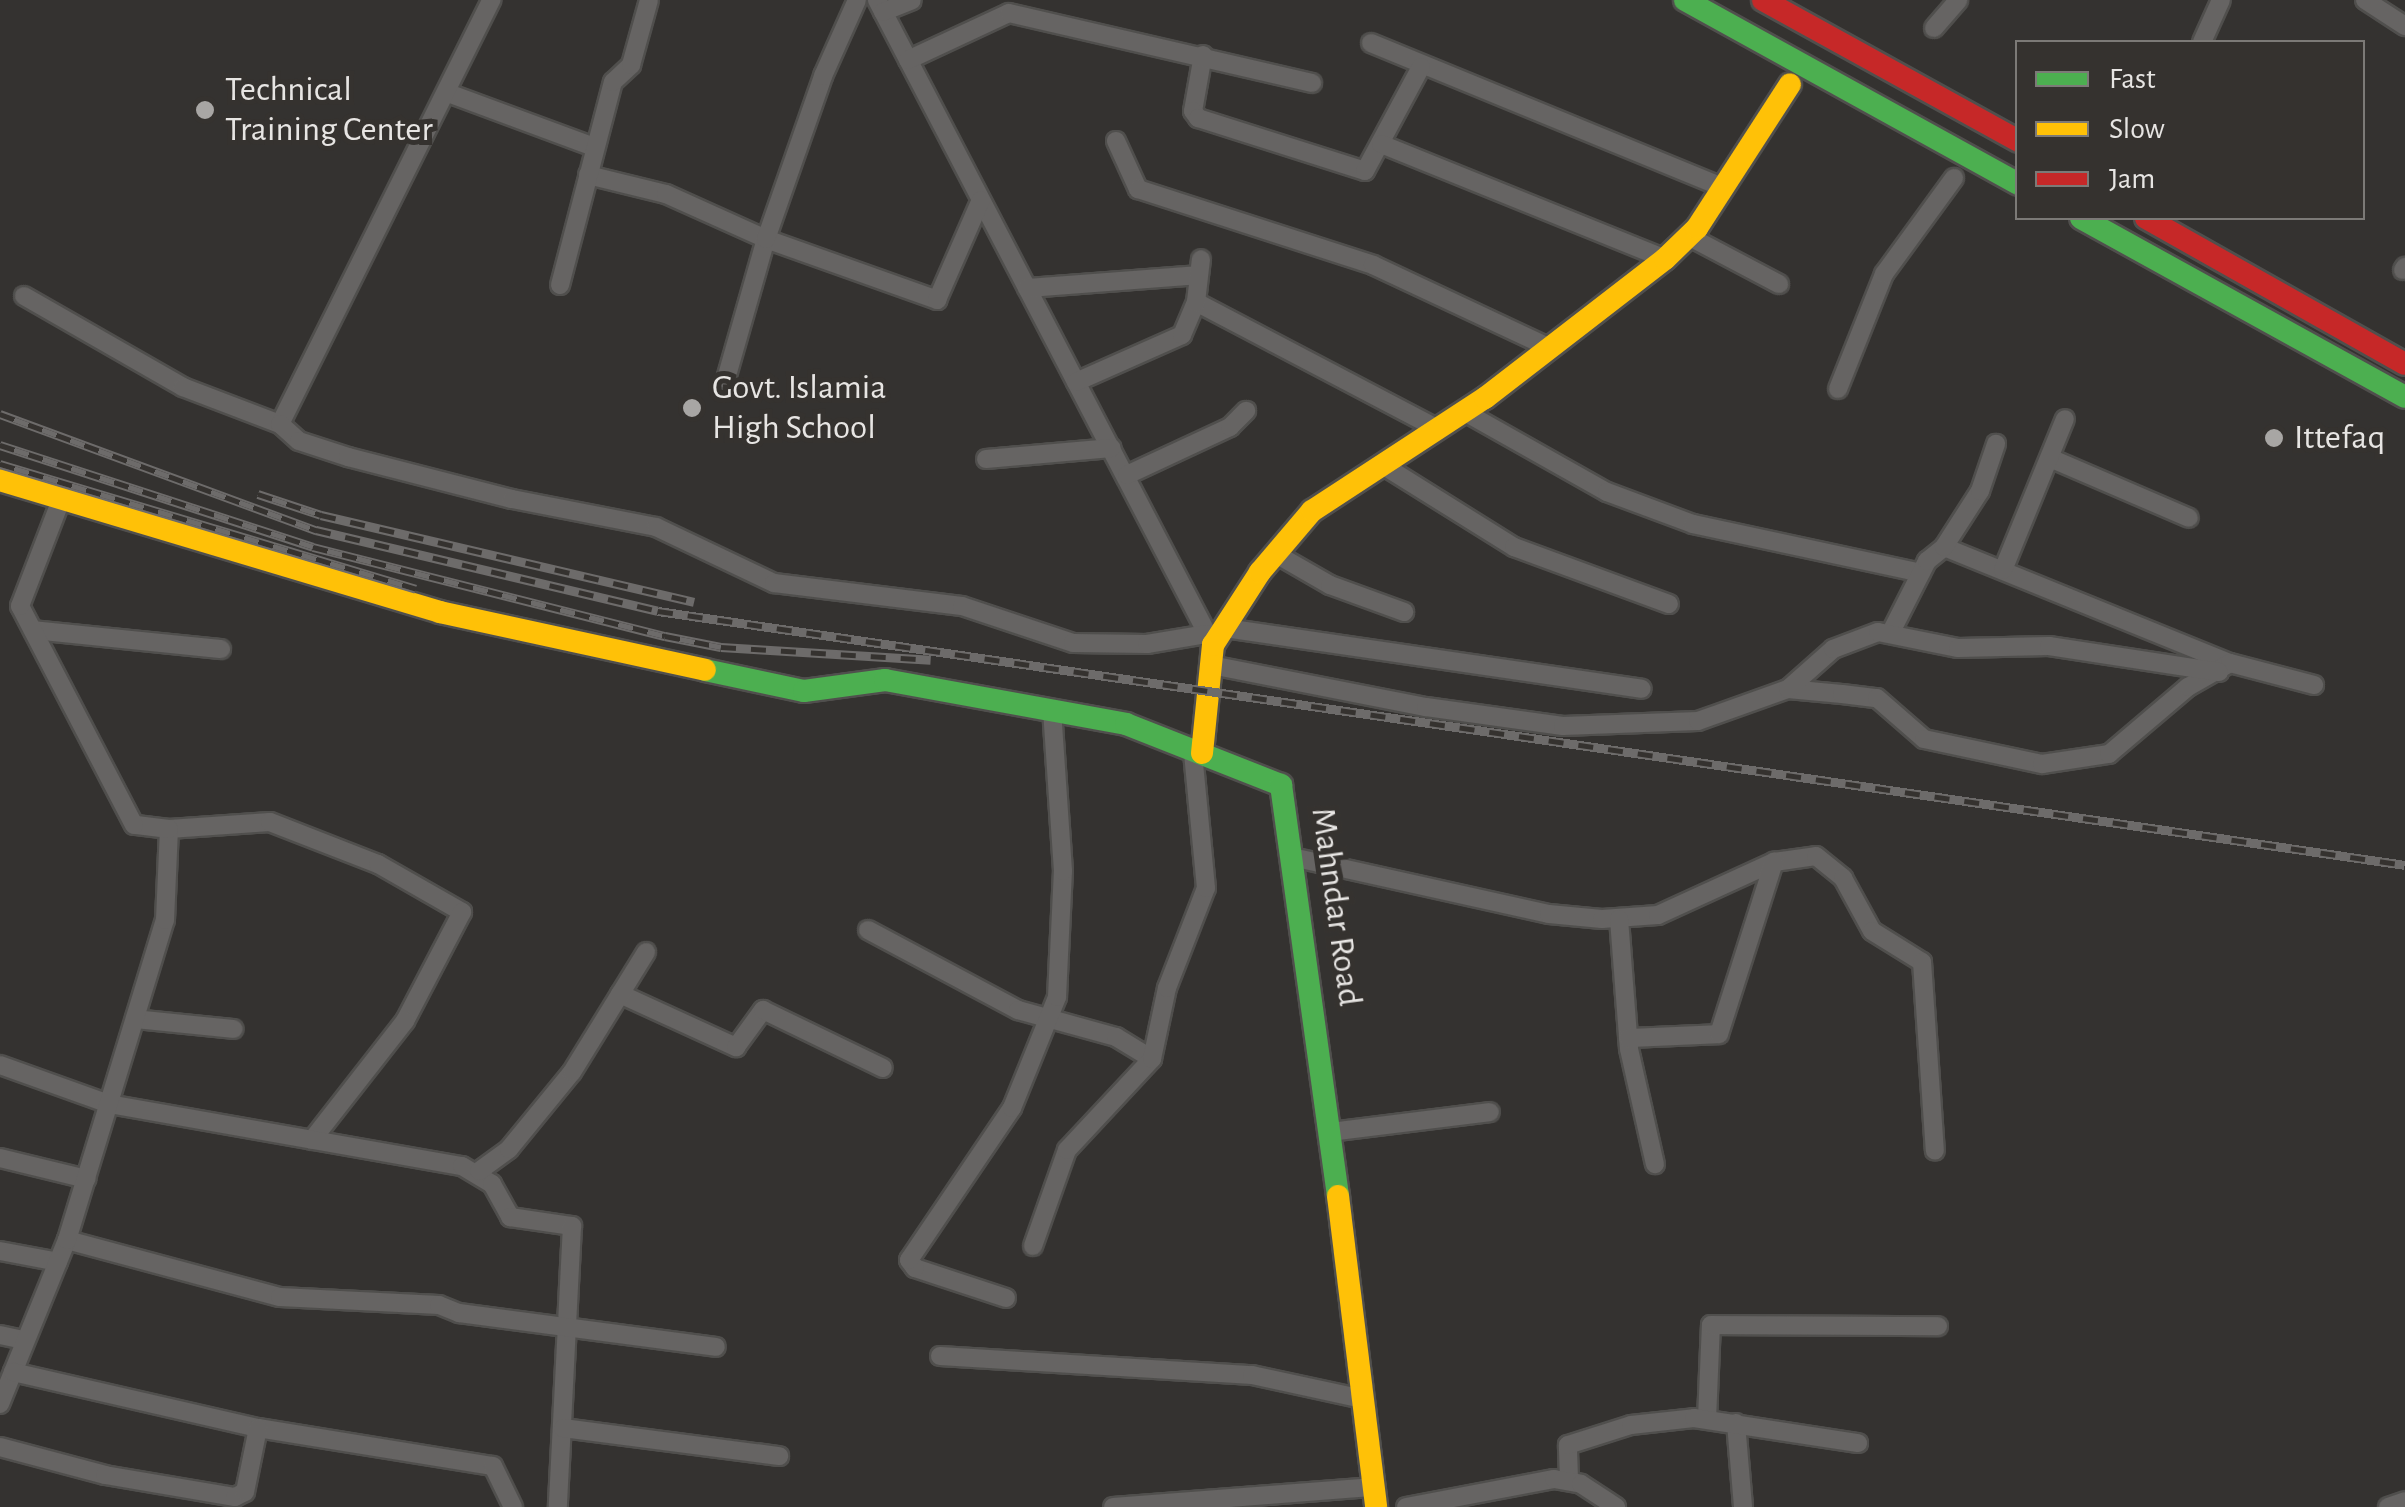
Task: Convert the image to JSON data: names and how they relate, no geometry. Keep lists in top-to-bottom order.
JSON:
{
  "streets": {
    "main road": ["Mahndar Road"]
  },
  "places": ["Technical Training Center", "Govt. Islamia High School", "Ittefaq"],
  "legend": ["Fast", "Slow", "Jam"]
}
